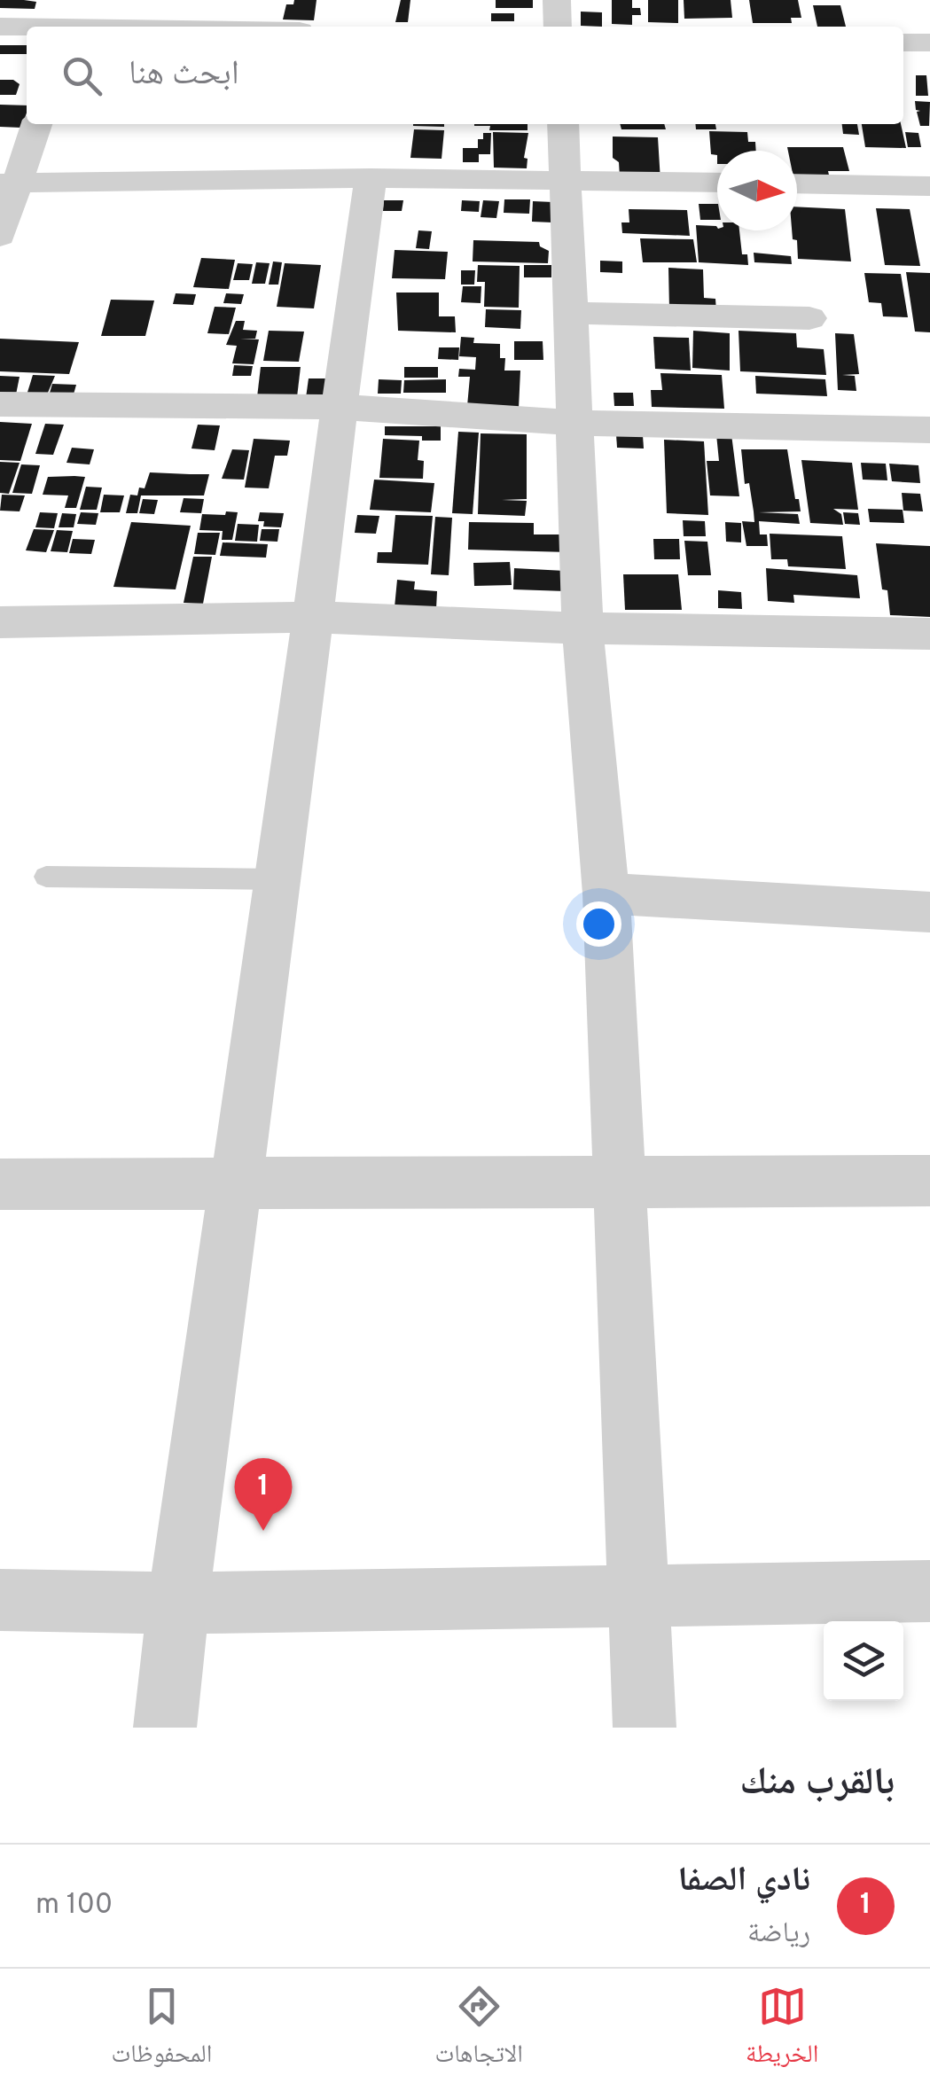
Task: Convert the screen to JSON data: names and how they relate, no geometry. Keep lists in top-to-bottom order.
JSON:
{
  "north": "right",
  "page": {
    "search": "ابحث هنا",
    "pins": "1",
    "heading": "بالقرب منك",
    "list": [
      {
        "mark": "1",
        "name": "نادي الصفا",
        "note": "رياضة",
        "value": "100 m"
      }
    ],
    "nav": ["الخريطة", "الاتجاهات", "المحفوظات"]
  }
}
